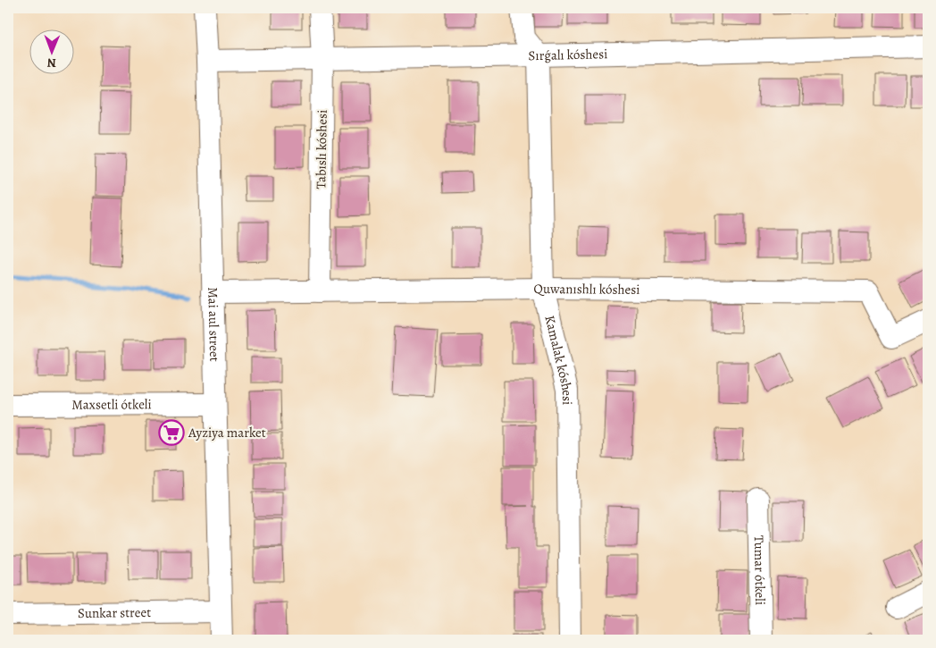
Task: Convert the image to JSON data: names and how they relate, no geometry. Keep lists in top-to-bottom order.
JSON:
{
  "streets": {
    "street": [
      "Sırǵalı kóshesi",
      "Tabıslı kóshesi",
      "Quwanıshlı kóshesi",
      "Mai aul street",
      "Kamalak kóshesi",
      "Maxsetli ótkeli",
      "Tumar ótkeli",
      "Sunkar street"
    ]
  },
  "crossings": [
    ["Sırǵalı kóshesi", "Tabıslı kóshesi"],
    ["Sırǵalı kóshesi", "Mai aul street"],
    ["Sırǵalı kóshesi", "Kamalak kóshesi"],
    ["Tabıslı kóshesi", "Quwanıshlı kóshesi"],
    ["Quwanıshlı kóshesi", "Mai aul street"],
    ["Quwanıshlı kóshesi", "Kamalak kóshesi"],
    ["Mai aul street", "Maxsetli ótkeli"],
    ["Mai aul street", "Sunkar street"]
  ],
  "places": {
    "supermarket": ["Ayziya market"]
  },
  "north": "bottom"
}
